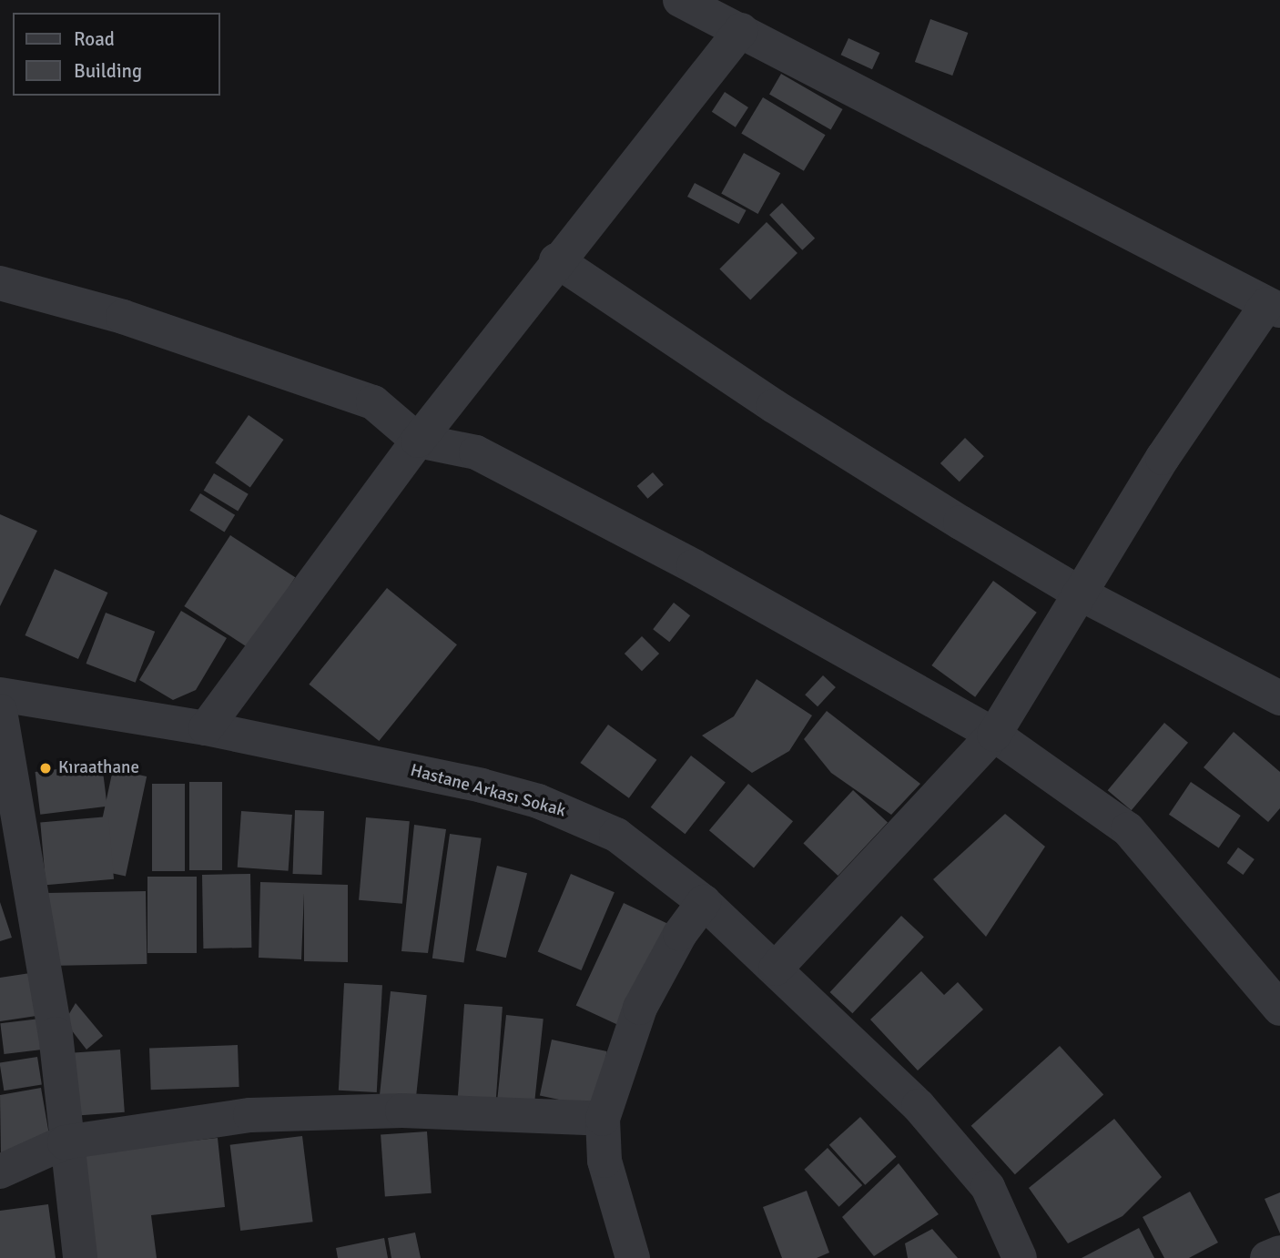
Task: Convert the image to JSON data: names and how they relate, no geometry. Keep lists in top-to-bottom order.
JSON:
{
  "streets": {
    "street": ["Hastane Arkası Sokak"]
  },
  "places": ["Kıraathane"],
  "legend": ["Road", "Building"]
}
